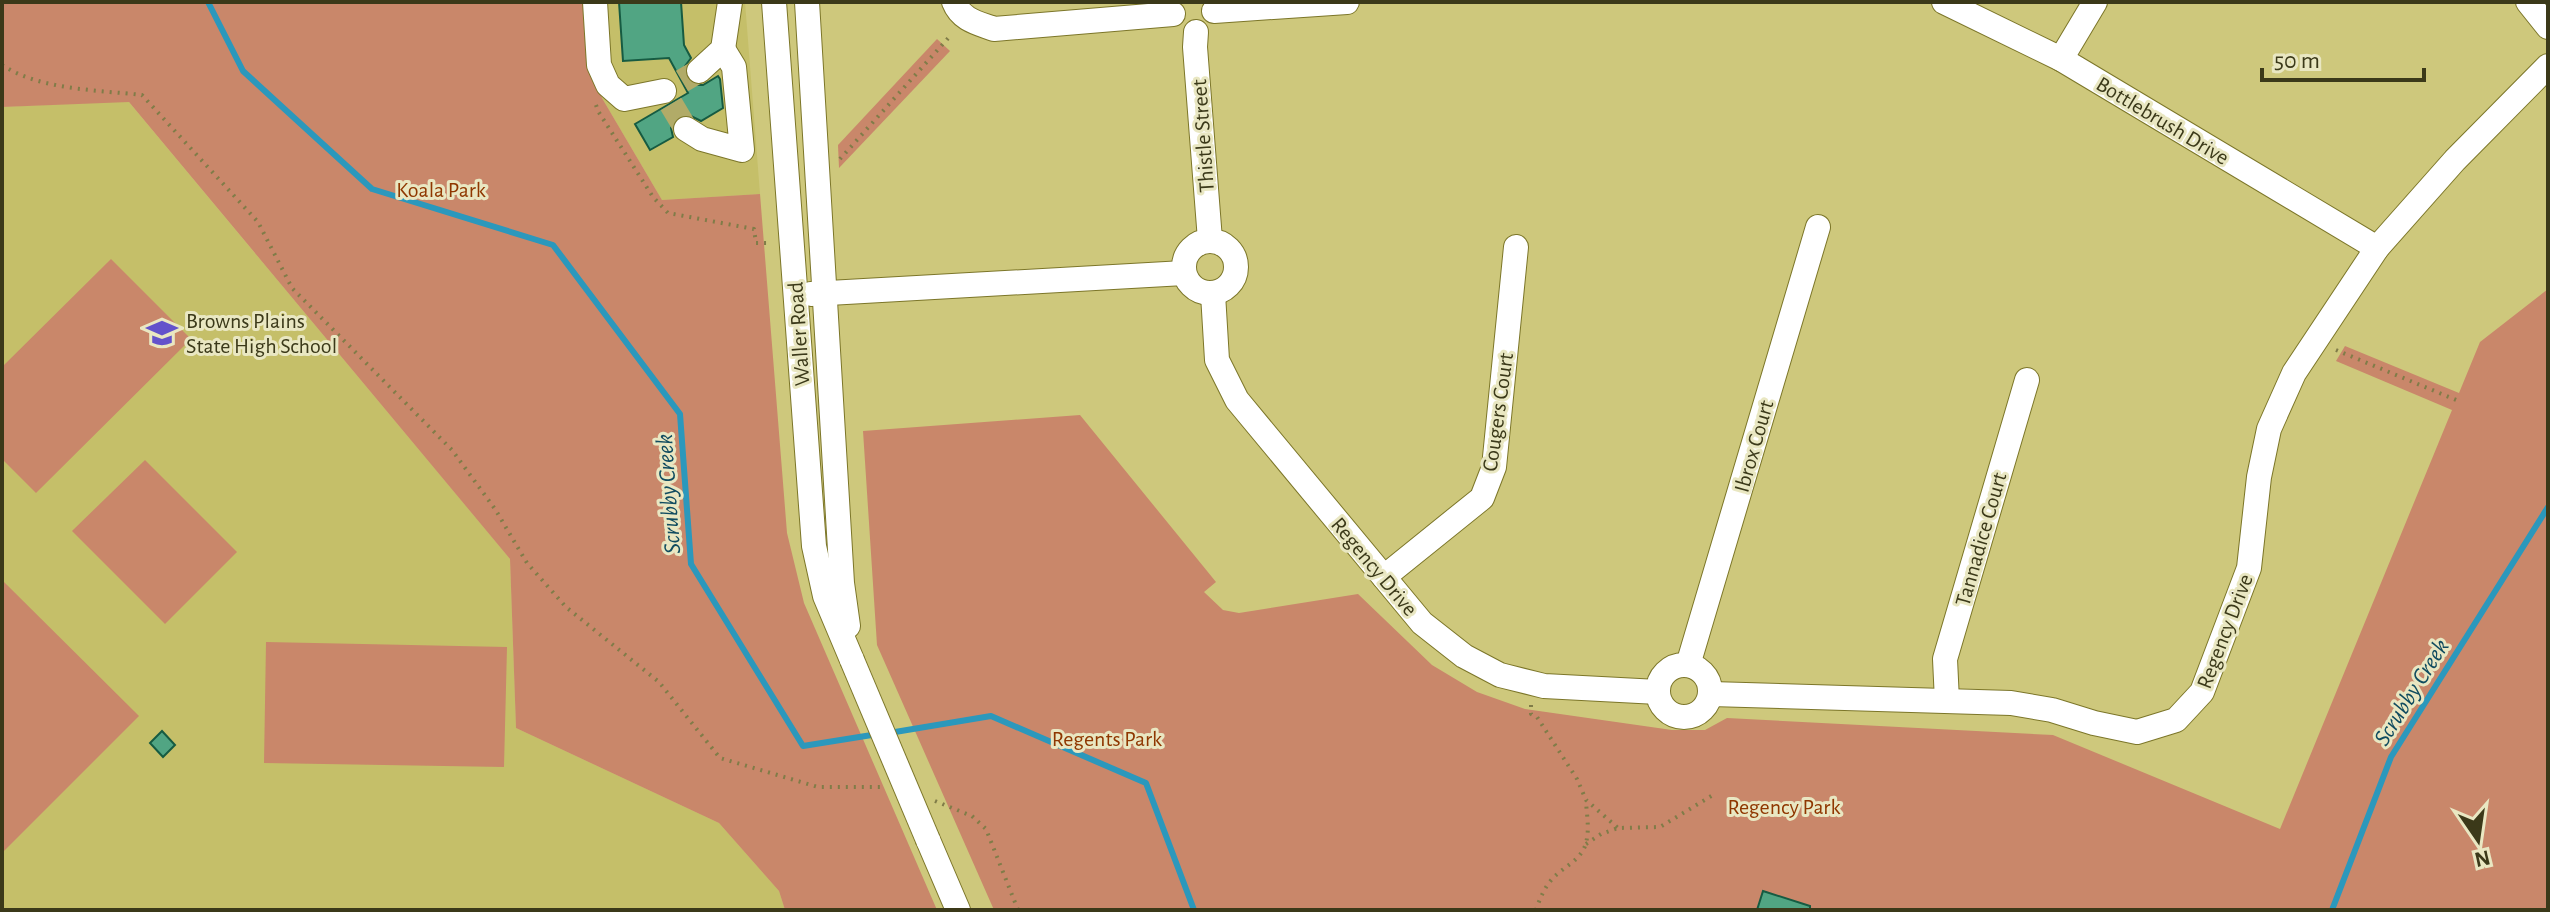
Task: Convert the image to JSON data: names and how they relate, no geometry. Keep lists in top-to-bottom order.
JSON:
{
  "streets": {
    "street": [
      "Bottlebrush Drive",
      "Thistle Street",
      "Waller Road",
      "Cougers Court",
      "Ibrox Court",
      "Tannadice Court",
      "Regency Drive"
    ]
  },
  "crossings": [
    ["Bottlebrush Drive", "Regency Drive"],
    ["Thistle Street", "Regency Drive"],
    ["Cougers Court", "Regency Drive"],
    ["Ibrox Court", "Regency Drive"],
    ["Tannadice Court", "Regency Drive"]
  ],
  "water": ["Scrubby Creek"],
  "parks": ["Koala Park", "Regents Park", "Regency Park"],
  "places": {
    "school or university": ["Browns Plains State High School"]
  },
  "scale_bar": "50 m",
  "north": "bottom"
}
